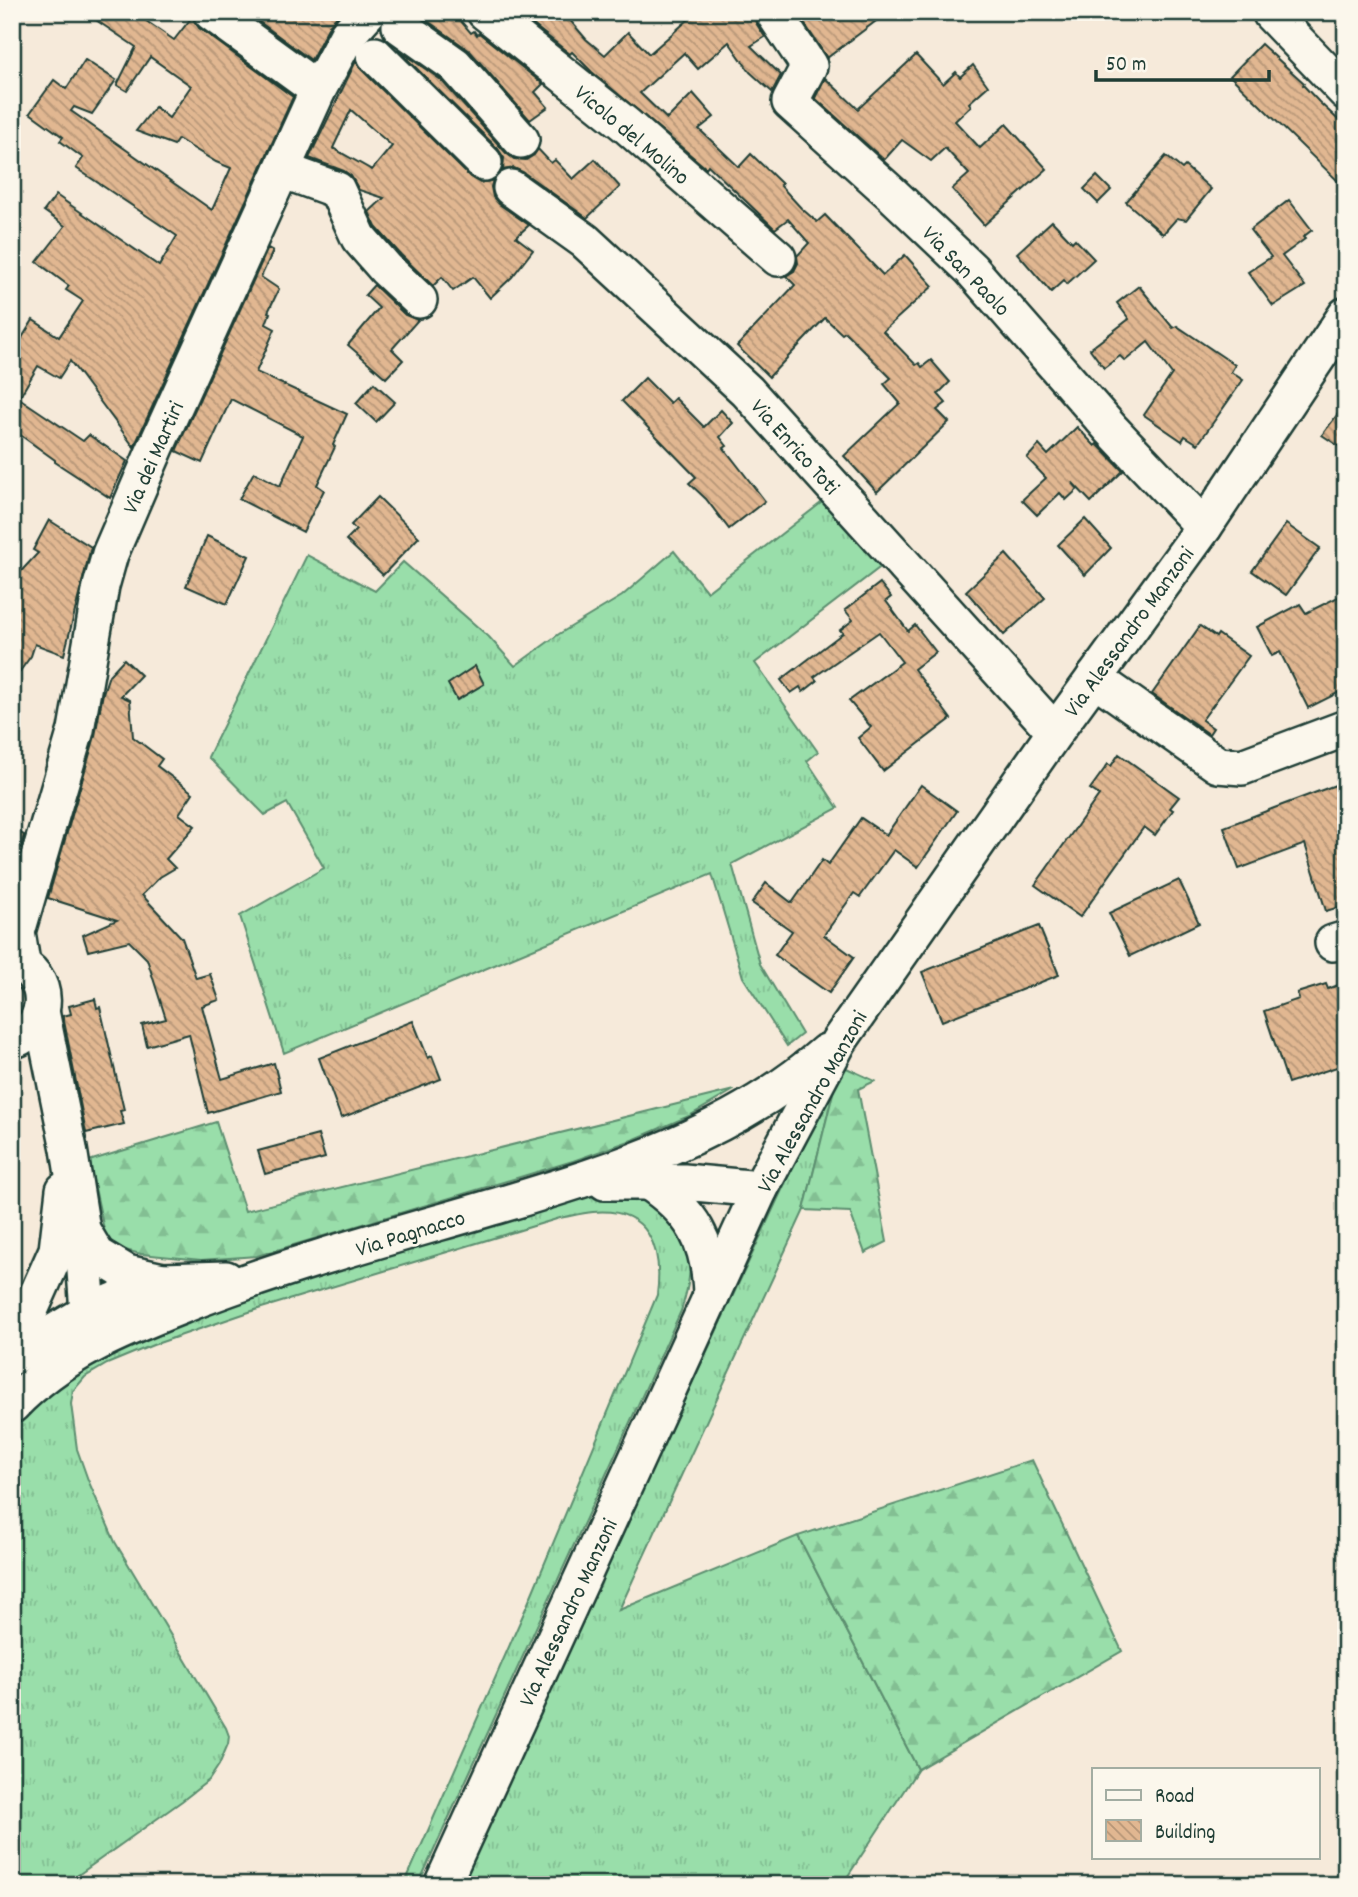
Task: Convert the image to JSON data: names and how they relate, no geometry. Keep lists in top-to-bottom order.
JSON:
{
  "streets": {
    "street": [
      "Vicolo del Molino",
      "Via San Paolo",
      "Via Enrico Toti",
      "Via dei Martiri",
      "Via Alessandro Manzoni",
      "Via Pagnacco"
    ]
  },
  "crossings": [
    ["Via San Paolo", "Via Alessandro Manzoni"],
    ["Via Enrico Toti", "Via Alessandro Manzoni"],
    ["Via Alessandro Manzoni", "Via Pagnacco"]
  ],
  "legend": ["Road", "Building"],
  "scale_bar": "50 m"
}
